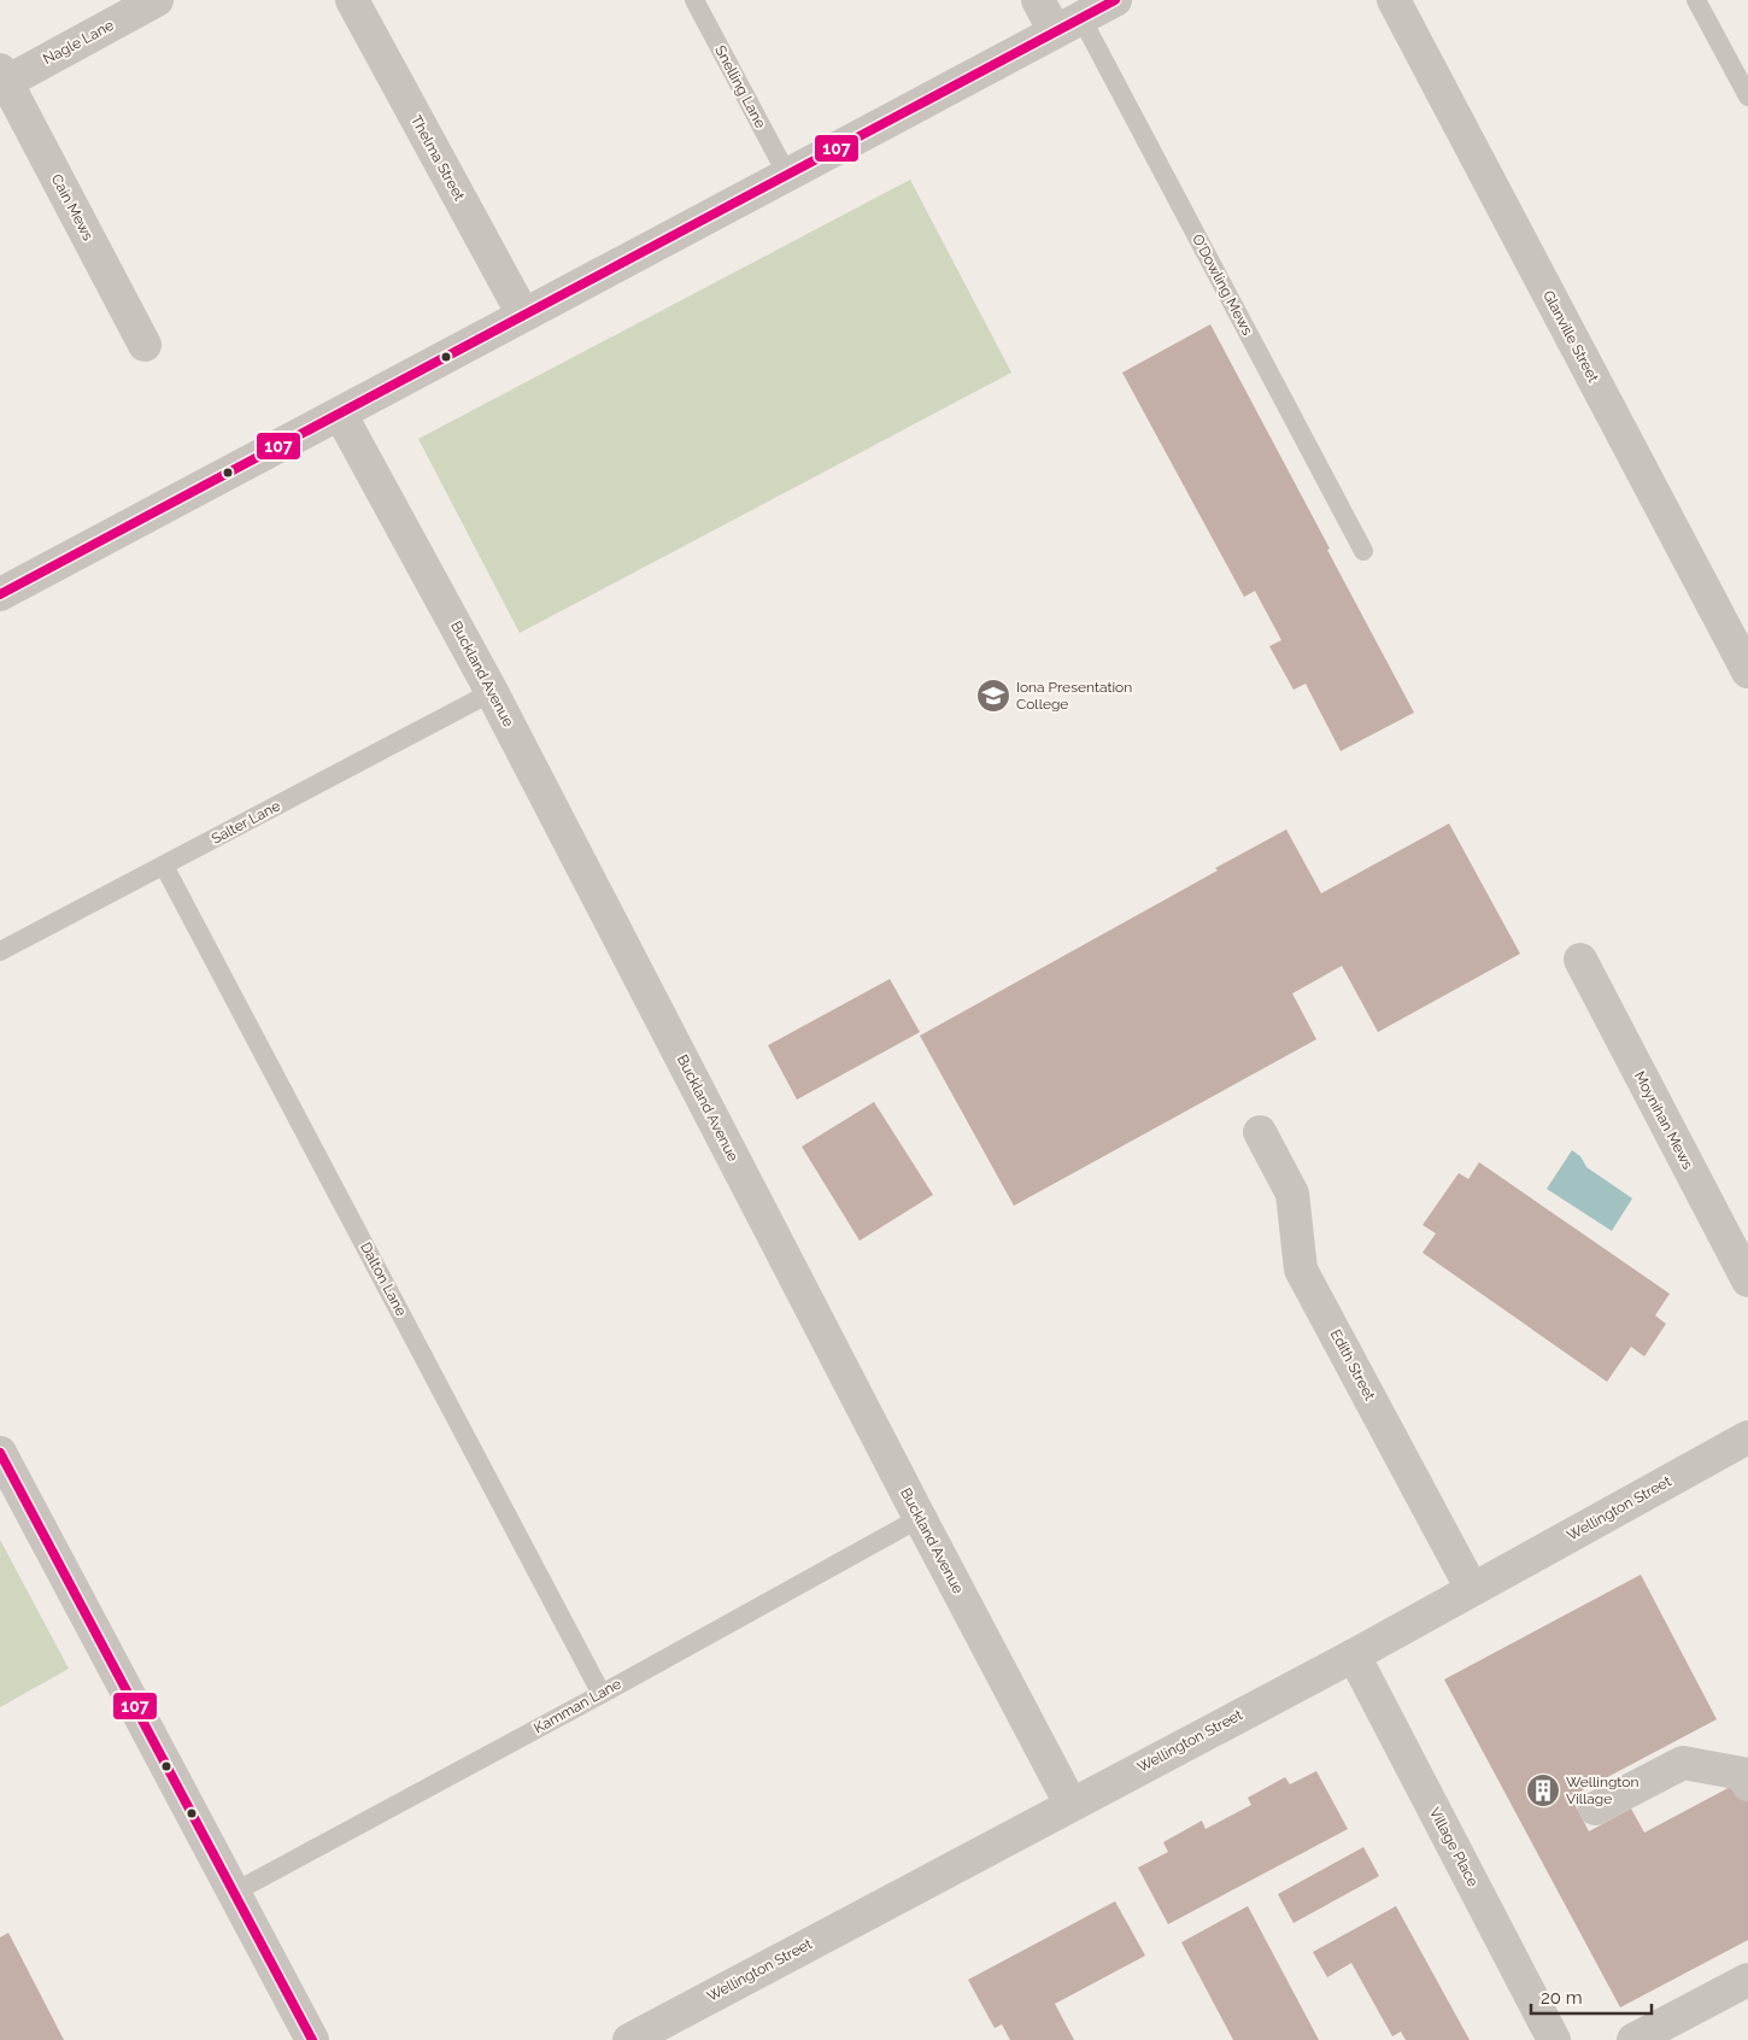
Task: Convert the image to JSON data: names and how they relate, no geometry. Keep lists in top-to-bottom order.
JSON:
{
  "streets": {
    "street": [
      "Nagle Lane",
      "Thelma Street",
      "Cain Mews",
      "Glanville Street",
      "Buckland Avenue",
      "Moynihan Mews",
      "Edith Street",
      "Wellington Street",
      "Village Place"
    ],
    "lane": [
      "Snelling Lane",
      "O'Dowling Mews",
      "Salter Lane",
      "Dalton Lane",
      "Kamman Lane"
    ]
  },
  "crossings": [
    ["Nagle Lane", "Cain Mews"],
    ["Buckland Avenue", "Salter Lane"],
    ["Buckland Avenue", "Wellington Street"],
    ["Buckland Avenue", "Kamman Lane"],
    ["Salter Lane", "Dalton Lane"],
    ["Dalton Lane", "Kamman Lane"],
    ["Edith Street", "Wellington Street"],
    ["Wellington Street", "Village Place"]
  ],
  "places": {
    "school or university": ["Iona Presentation College"],
    "building": ["Wellington Village"]
  },
  "lines": ["transit line 107"],
  "scale_bar": "20 m"
}
